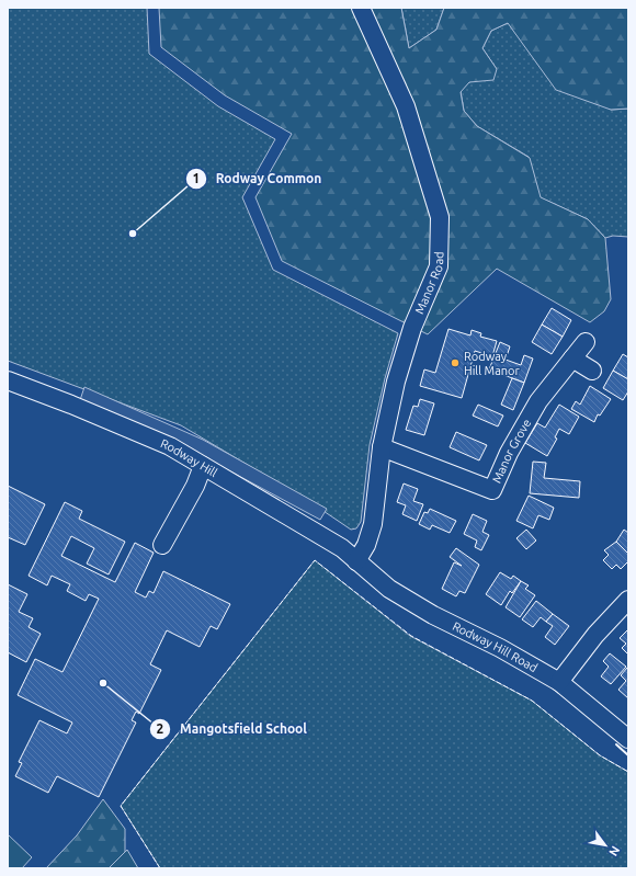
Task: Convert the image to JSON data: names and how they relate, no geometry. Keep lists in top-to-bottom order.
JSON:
{
  "streets": {
    "street": [
      "Manor Road",
      "Manor Grove",
      "Rodway Hill",
      "Rodway Hill Road"
    ]
  },
  "crossings": [
    ["Manor Road", "Manor Grove"],
    ["Manor Road", "Rodway Hill"],
    ["Manor Road", "Rodway Hill Road"],
    ["Rodway Hill", "Rodway Hill Road"]
  ],
  "places": ["Rodway Common", "Rodway Hill Manor", "Mangotsfield School"],
  "north": "bottom right"
}
